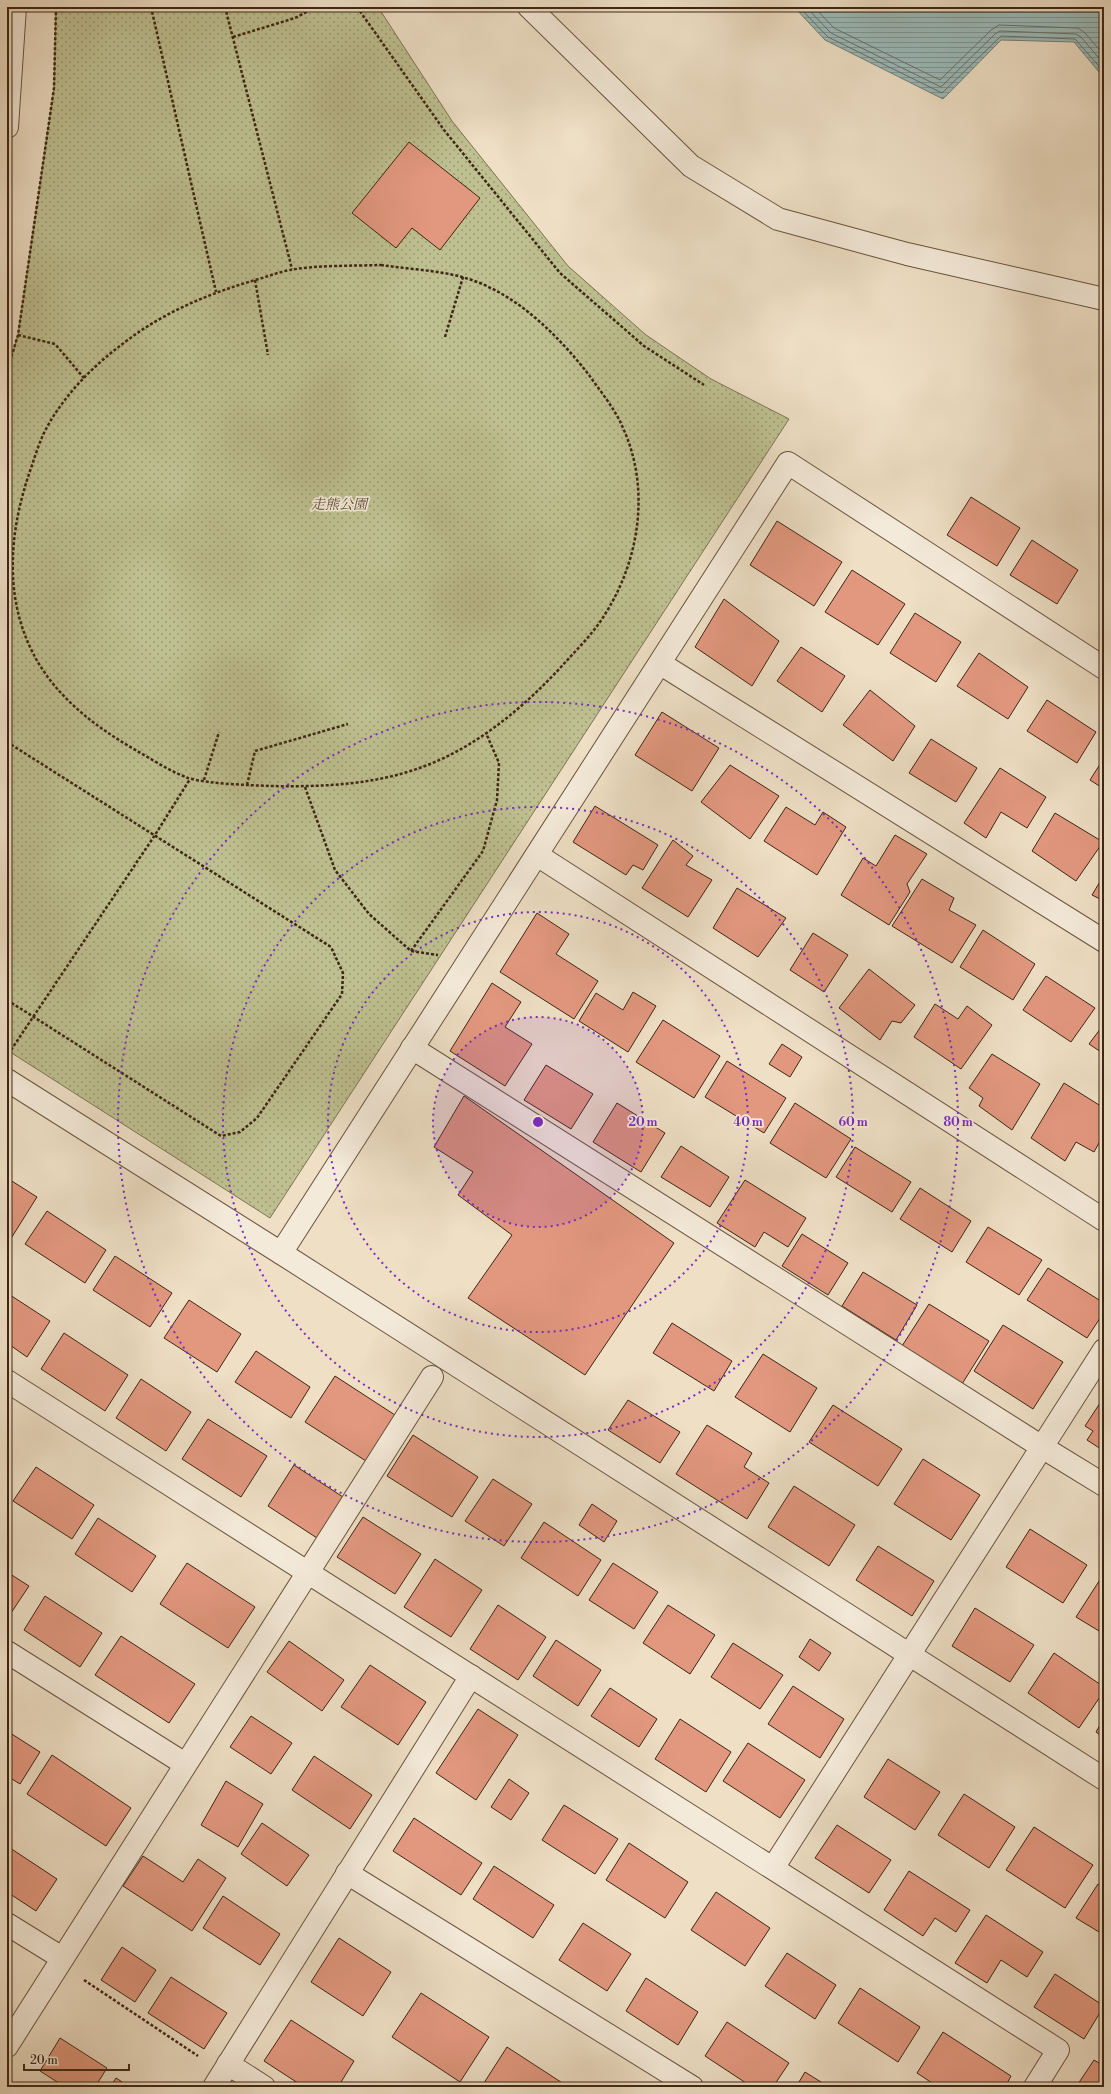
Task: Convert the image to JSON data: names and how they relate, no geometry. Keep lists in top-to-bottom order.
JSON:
{
  "parks": ["走熊公園"],
  "scale_bar": "20 m",
  "rings": [
    "20 m",
    "40 m",
    "60 m",
    "80 m"
  ]
}
